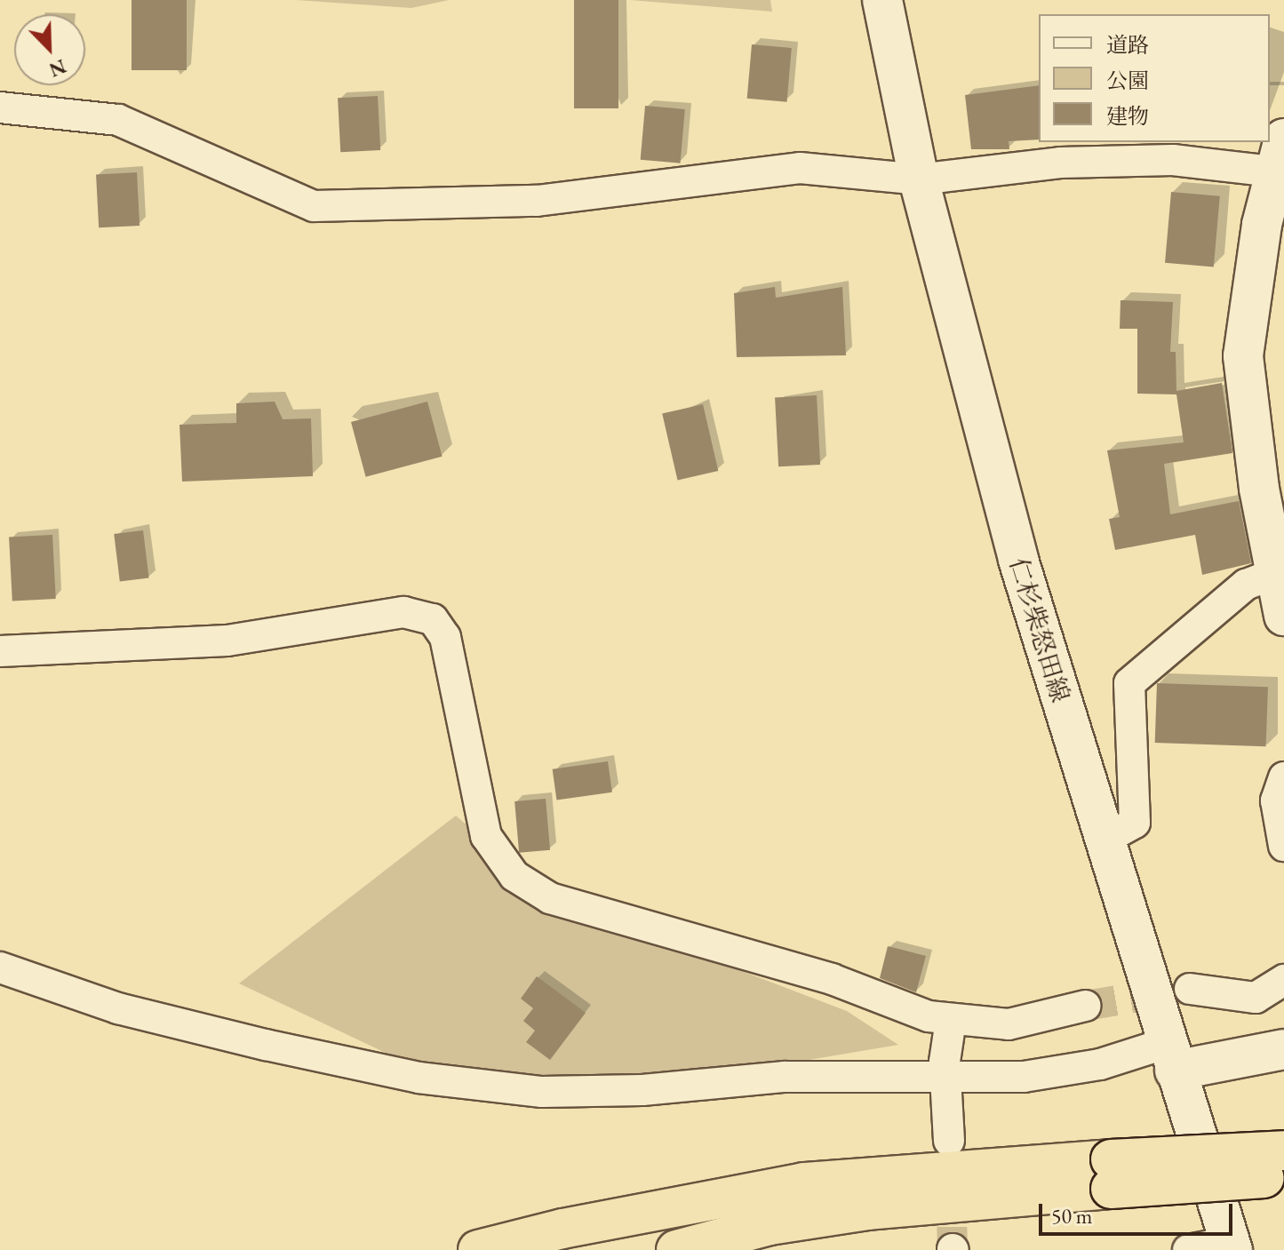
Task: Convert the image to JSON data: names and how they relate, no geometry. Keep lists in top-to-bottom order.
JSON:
{
  "streets": {
    "main road": ["仁杉柴怒田線"]
  },
  "legend": ["道路", "公園", "建物"],
  "scale_bar": "50 m",
  "north": "bottom right"
}
